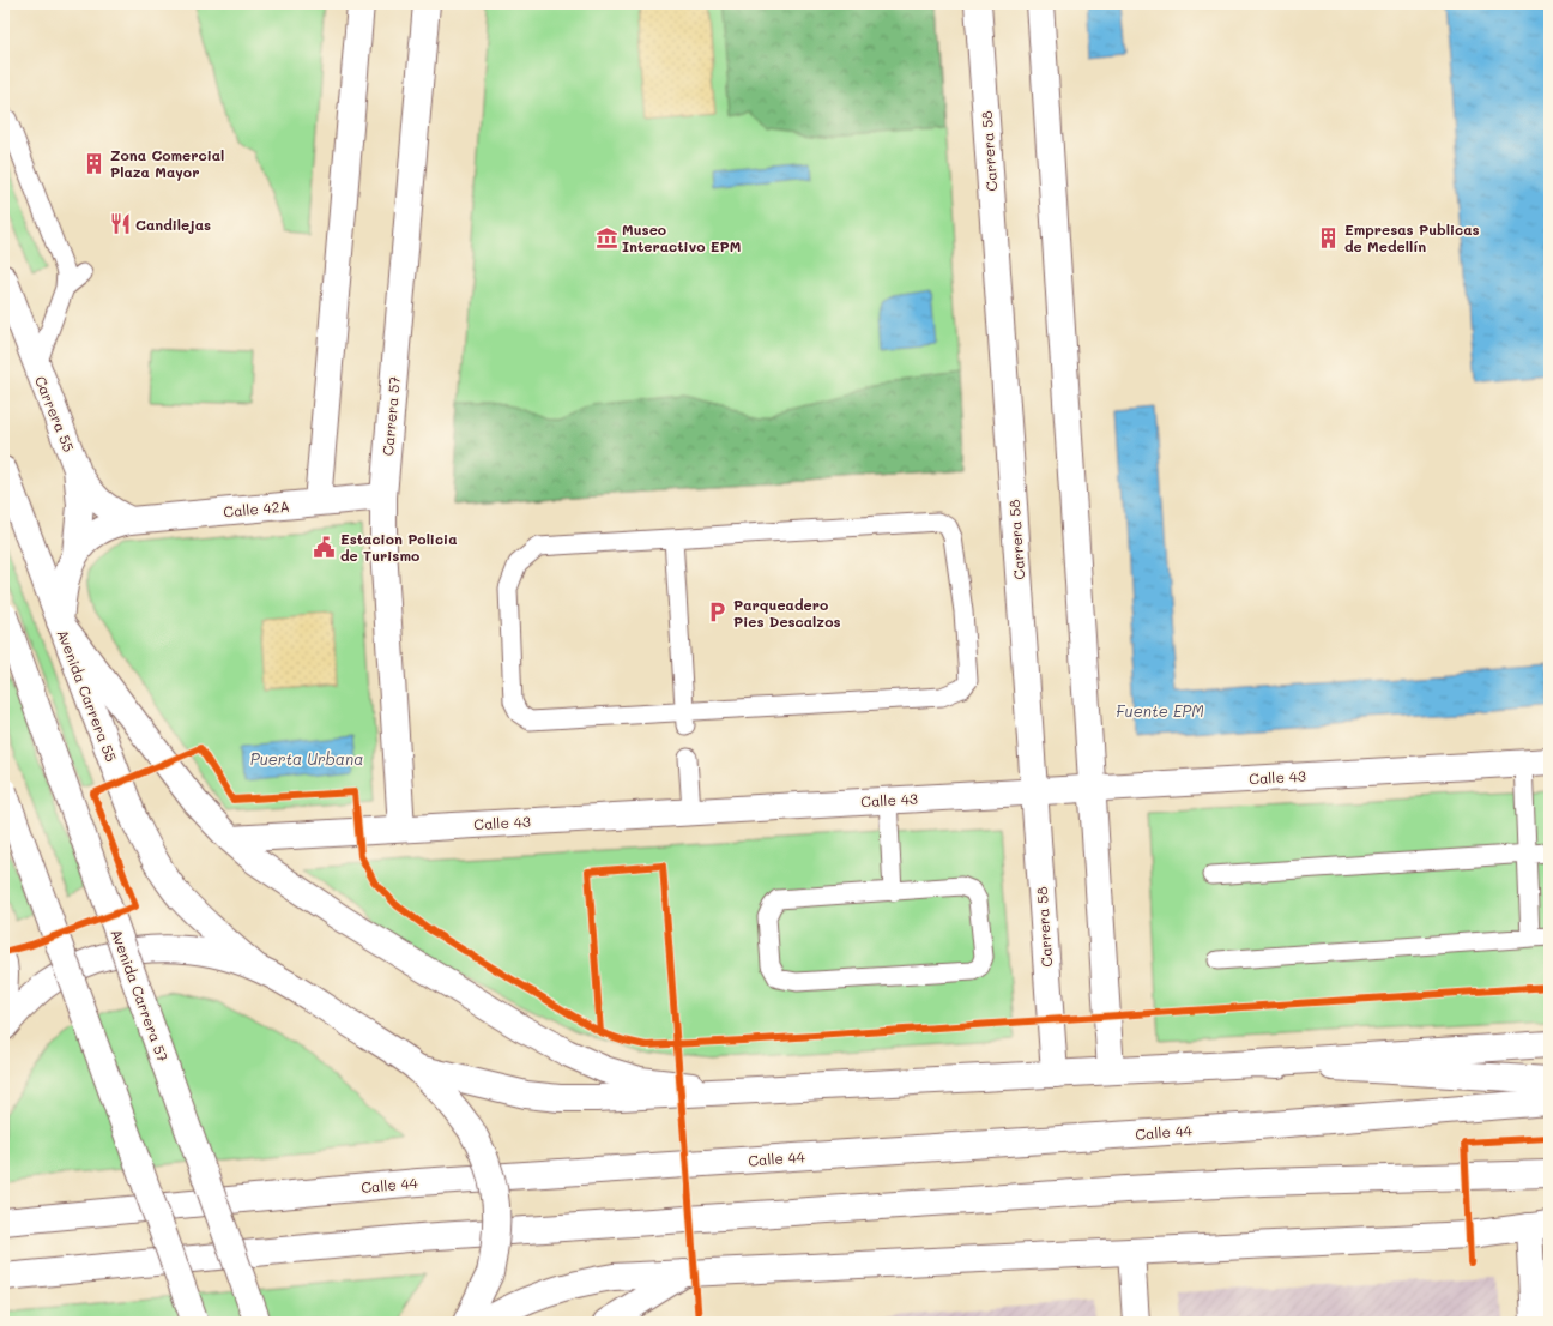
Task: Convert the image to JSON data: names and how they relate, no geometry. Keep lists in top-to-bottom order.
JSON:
{
  "streets": {
    "main road": [
      "Carrera 58",
      "Carrera 55",
      "Carrera 57",
      "Calle 42A",
      "Avenida Carrera 55",
      "Calle 43",
      "Avenida Carrera 57",
      "Calle 44"
    ]
  },
  "crossings": [
    ["Carrera 58", "Calle 43"],
    ["Carrera 55", "Calle 42A"],
    ["Carrera 57", "Calle 42A"],
    ["Carrera 57", "Calle 43"],
    ["Calle 42A", "Avenida Carrera 55"]
  ],
  "water": ["Fuente EPM", "Puerta Urbana"],
  "places": {
    "building": ["Zona Comercial Plaza Mayor", "Empresas Publicas de Medellín"],
    "restaurant": ["Candilejas"],
    "museum": ["Museo Interactivo EPM"],
    "public building": ["Estacion Policia de Turismo"],
    "parking": ["Parqueadero Pies Descalzos"]
  }
}
